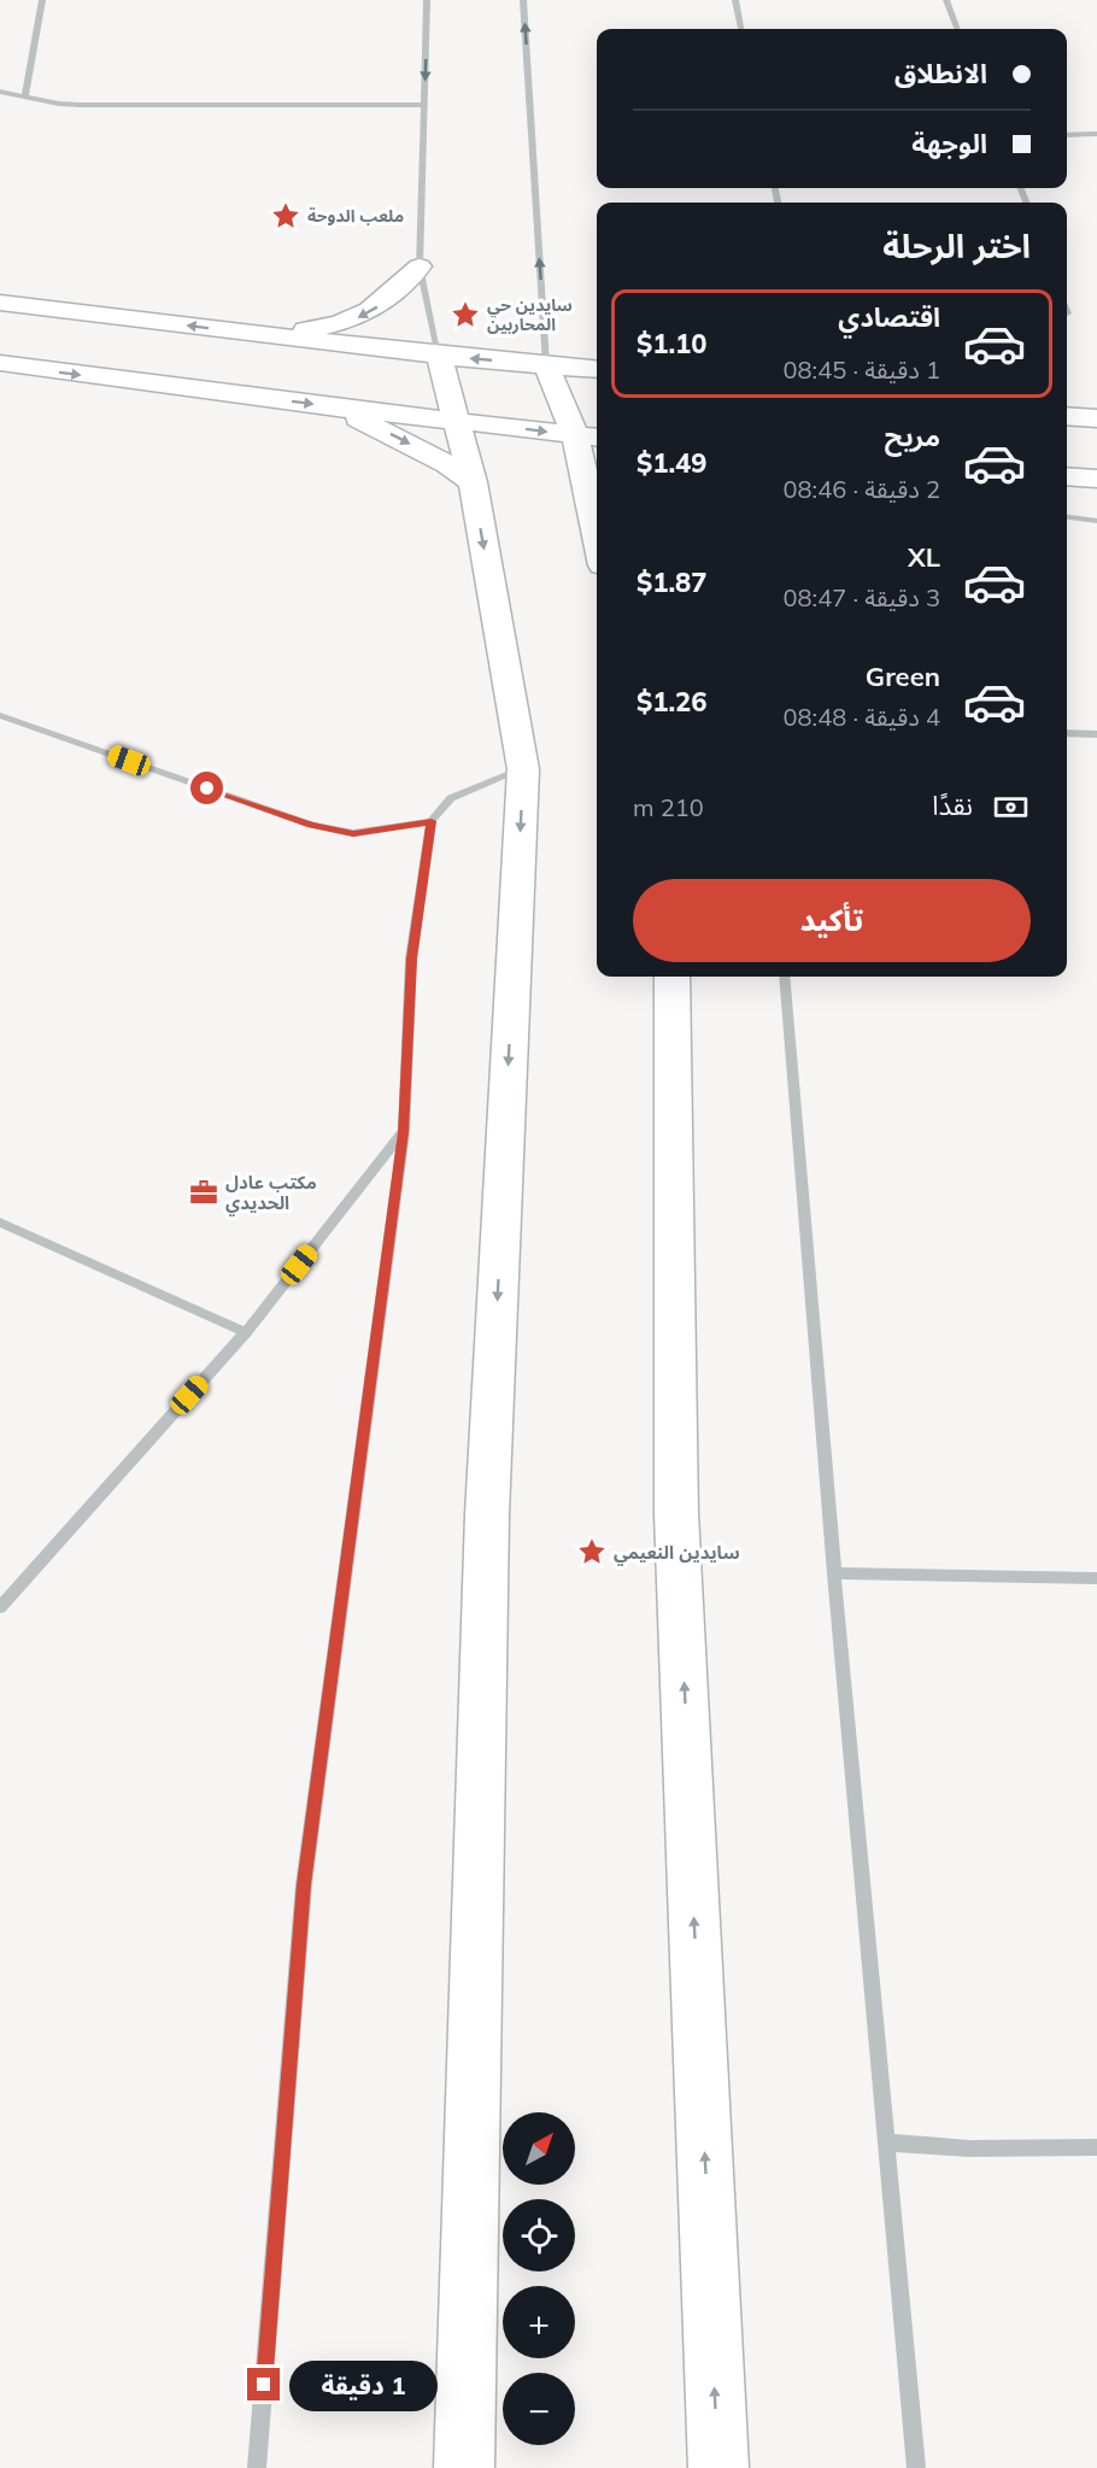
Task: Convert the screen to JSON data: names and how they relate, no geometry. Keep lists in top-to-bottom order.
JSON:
{
  "places": {
    "place": ["ملعب الدوحة", "سايدين حي المحاربين", "سايدين النعيمي"],
    "office": ["مكتب عادل الحديدي"]
  },
  "north": "top right",
  "page": {
    "banner": ["الانطلاق", "الوجهة"],
    "heading": "اختر الرحلة",
    "list": [
      {
        "name": "اقتصادي",
        "note": "1 دقيقة · 08:45",
        "value": "$1.10"
      },
      {
        "name": "مريح",
        "note": "2 دقيقة · 08:46",
        "value": "$1.49"
      },
      {
        "name": "XL",
        "note": "3 دقيقة · 08:47",
        "value": "$1.87"
      },
      {
        "name": "Green",
        "note": "4 دقيقة · 08:48",
        "value": "$1.26"
      }
    ],
    "pay": ["نقدًا", "210 m"],
    "buttons": "تأكيد",
    "map_buttons": ["+", "−"],
    "bubble": "1 دقيقة"
  }
}
